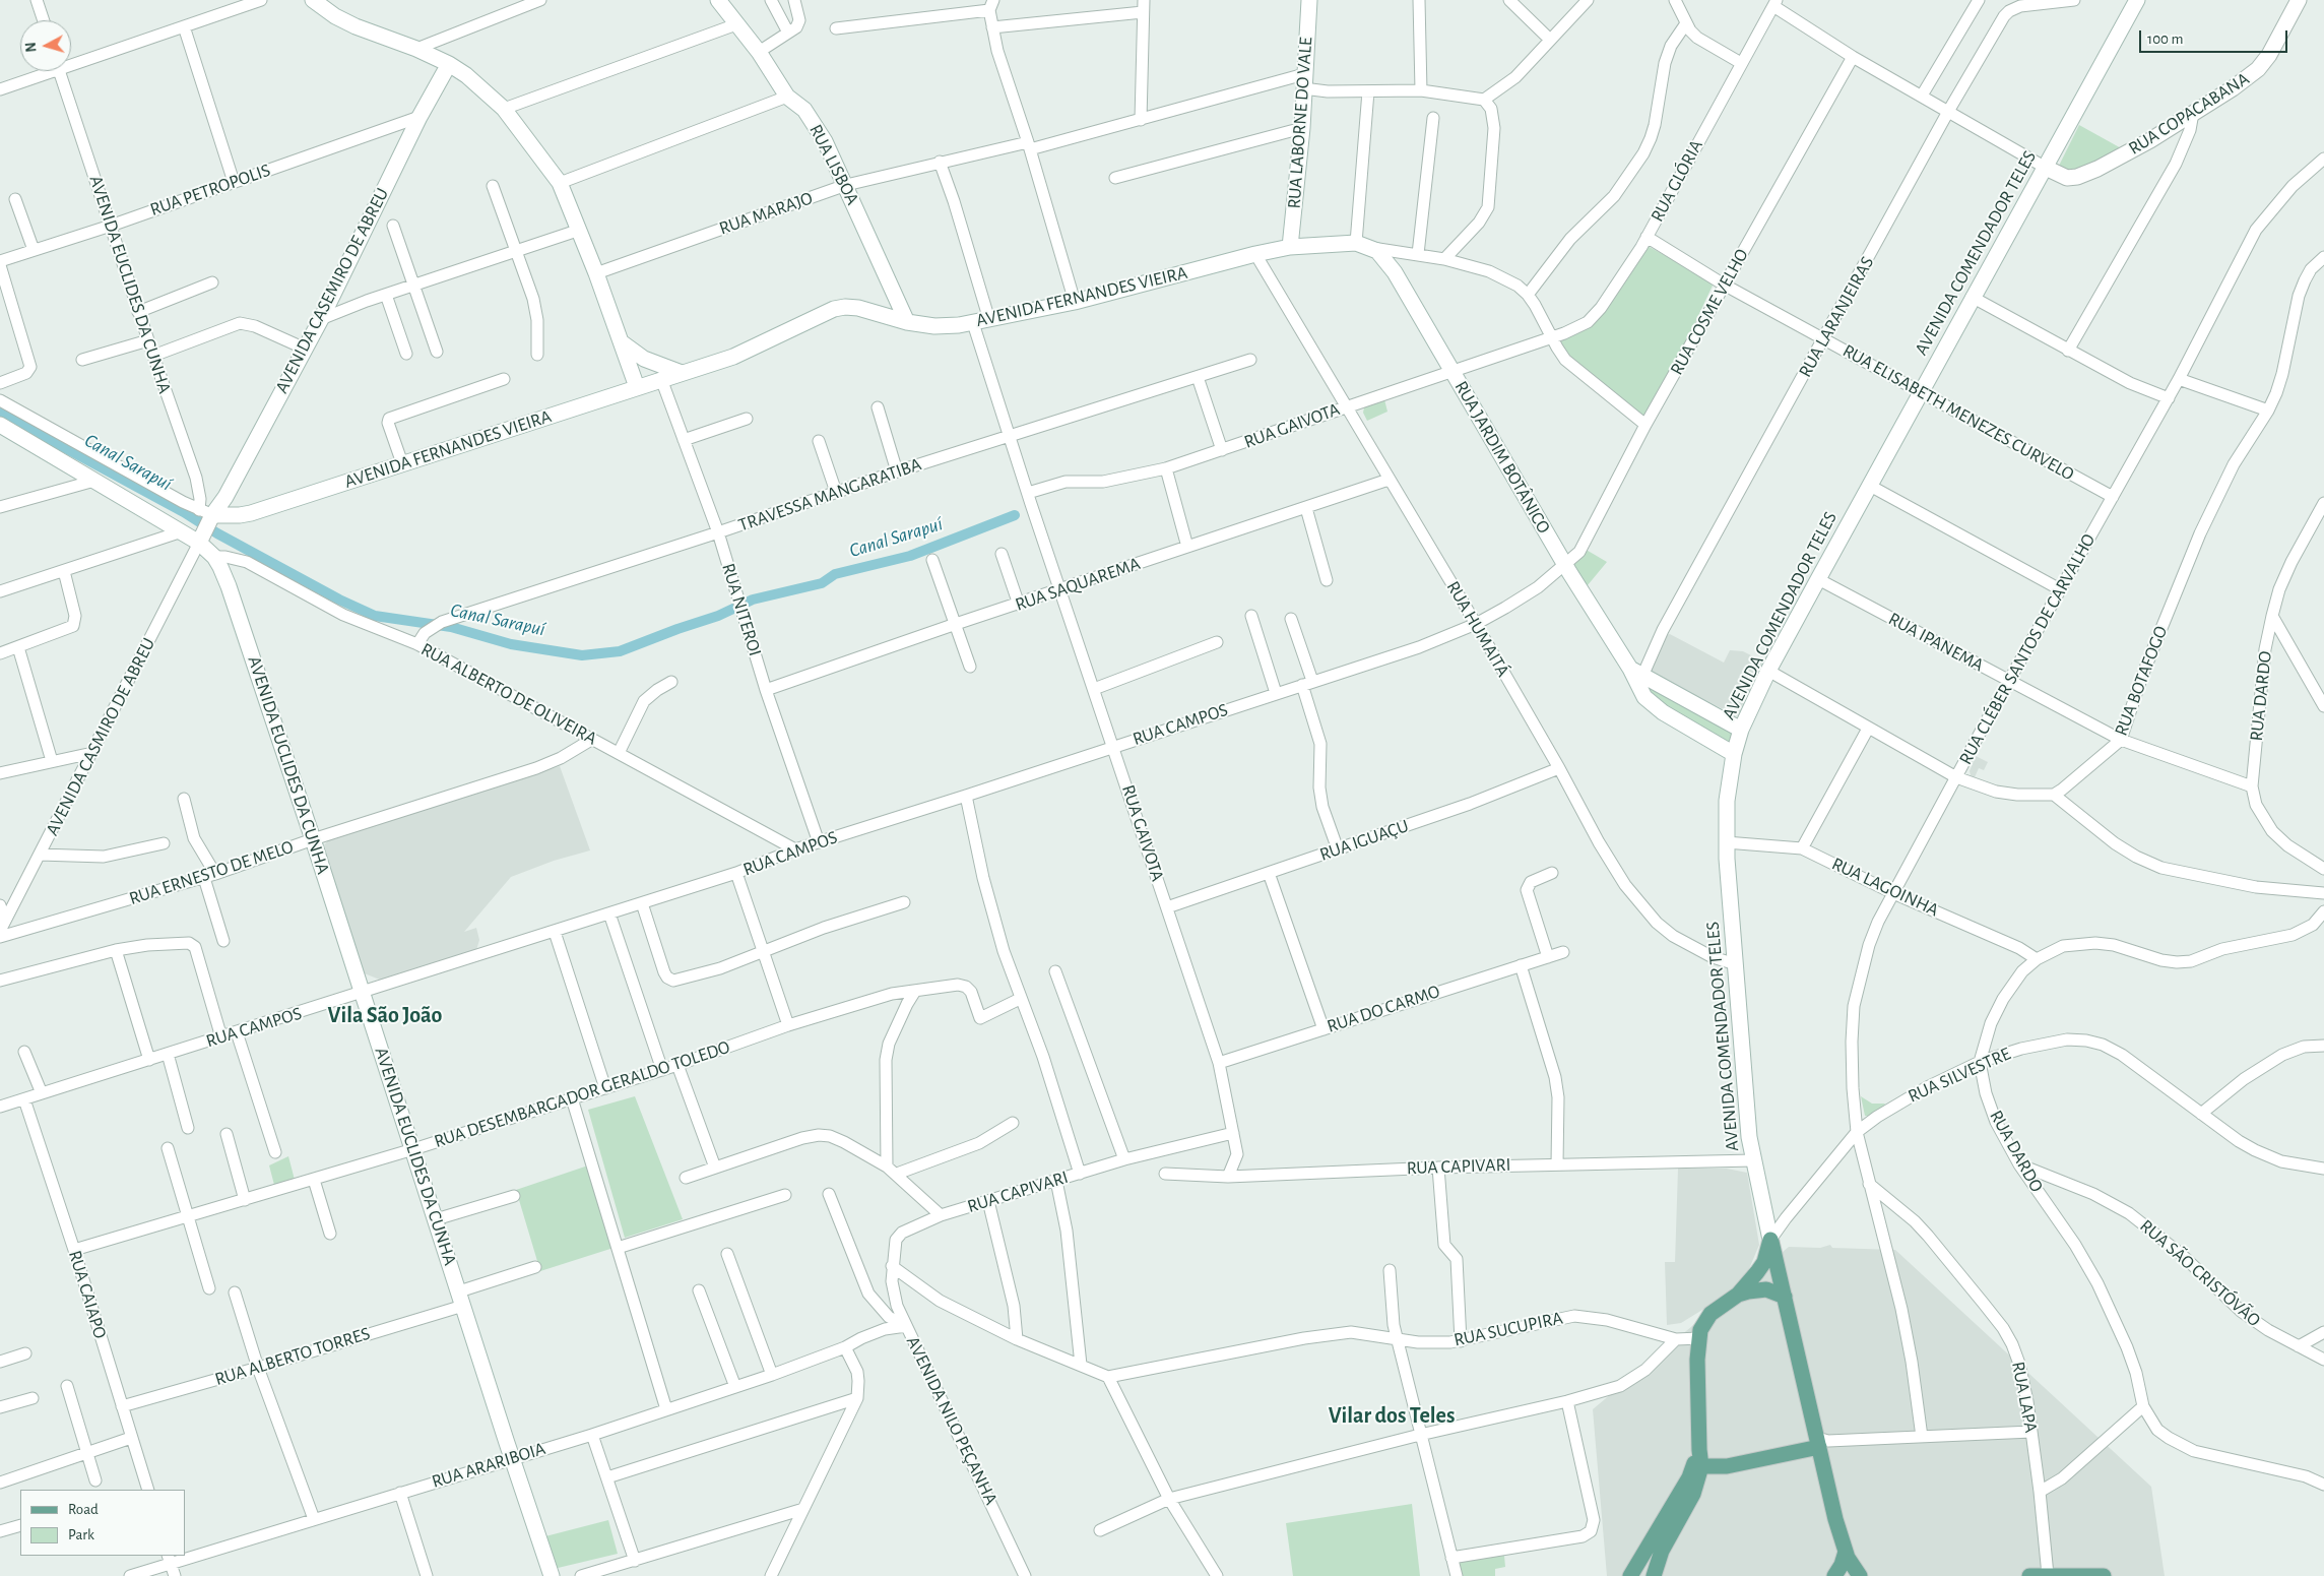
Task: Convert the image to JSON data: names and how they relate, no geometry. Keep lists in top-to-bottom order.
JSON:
{
  "streets": {
    "main road": [
      "RUA COPACABANA",
      "RUA LABORNE DO VALE",
      "RUA LISBOA",
      "AVENIDA COMENDADOR TELES",
      "AVENIDA EUCLIDES DA CUNHA",
      "AVENIDA CASEMIRO DE ABREU",
      "AVENIDA FERNANDES VIEIRA",
      "RUA JARDIM BOTÂNICO"
    ],
    "street": [
      "RUA GLÓRIA",
      "RUA PETROPOLIS",
      "RUA MARAJO",
      "RUA COSME VELHO",
      "RUA LARANJEIRAS",
      "RUA ELISABETH MENEZES CURVELO",
      "RUA GAIVOTA",
      "TRAVESSA MANGARATIBA",
      "RUA SAQUAREMA",
      "RUA NITEROI",
      "RUA HUMAITÁ",
      "RUA IPANEMA",
      "RUA CLÉBER SANTOS DE CARVALHO",
      "RUA BOTAFOGO",
      "RUA ALBERTO DE OLIVEIRA",
      "RUA DARDO",
      "RUA CAMPOS",
      "AVENIDA CASMIRO DE ABREU",
      "RUA IGUAÇU",
      "RUA ERNESTO DE MELO",
      "RUA LAGOINHA",
      "RUA DO CARMO",
      "RUA SILVESTRE",
      "RUA DESEMBARGADOR GERALDO TOLEDO",
      "RUA CAPIVARI",
      "RUA SÃO CRISTÓVÃO",
      "RUA CAIAPO",
      "RUA SUCUPIRA",
      "RUA ALBERTO TORRES",
      "RUA LAPA",
      "AVENIDA NILO PEÇANHA",
      "RUA ARARIBOIA"
    ]
  },
  "crossings": [
    ["RUA COPACABANA", "AVENIDA COMENDADOR TELES"],
    ["RUA LABORNE DO VALE", "RUA MARAJO"],
    ["RUA LABORNE DO VALE", "AVENIDA FERNANDES VIEIRA"],
    ["RUA LISBOA", "RUA MARAJO"],
    ["RUA LISBOA", "AVENIDA FERNANDES VIEIRA"],
    ["RUA GLÓRIA", "RUA ELISABETH MENEZES CURVELO"],
    ["RUA GLÓRIA", "RUA GAIVOTA"],
    ["RUA PETROPOLIS", "AVENIDA EUCLIDES DA CUNHA"],
    ["RUA PETROPOLIS", "AVENIDA CASEMIRO DE ABREU"],
    ["AVENIDA COMENDADOR TELES", "RUA ELISABETH MENEZES CURVELO"],
    ["AVENIDA COMENDADOR TELES", "RUA JARDIM BOTÂNICO"],
    ["AVENIDA COMENDADOR TELES", "RUA HUMAITÁ"],
    ["AVENIDA COMENDADOR TELES", "RUA IPANEMA"],
    ["AVENIDA COMENDADOR TELES", "RUA LAGOINHA"],
    ["AVENIDA COMENDADOR TELES", "RUA SILVESTRE"],
    ["AVENIDA COMENDADOR TELES", "RUA CAPIVARI"],
    ["AVENIDA EUCLIDES DA CUNHA", "AVENIDA CASEMIRO DE ABREU"],
    ["AVENIDA EUCLIDES DA CUNHA", "AVENIDA FERNANDES VIEIRA"],
    ["AVENIDA EUCLIDES DA CUNHA", "RUA ALBERTO DE OLIVEIRA"],
    ["AVENIDA EUCLIDES DA CUNHA", "RUA CAMPOS"],
    ["AVENIDA EUCLIDES DA CUNHA", "AVENIDA CASMIRO DE ABREU"],
    ["AVENIDA EUCLIDES DA CUNHA", "RUA ERNESTO DE MELO"],
    ["AVENIDA EUCLIDES DA CUNHA", "RUA DESEMBARGADOR GERALDO TOLEDO"],
    ["AVENIDA EUCLIDES DA CUNHA", "RUA ALBERTO TORRES"],
    ["AVENIDA EUCLIDES DA CUNHA", "RUA ARARIBOIA"],
    ["AVENIDA CASEMIRO DE ABREU", "AVENIDA FERNANDES VIEIRA"],
    ["AVENIDA CASEMIRO DE ABREU", "AVENIDA CASMIRO DE ABREU"],
    ["AVENIDA FERNANDES VIEIRA", "RUA GAIVOTA"],
    ["AVENIDA FERNANDES VIEIRA", "RUA JARDIM BOTÂNICO"],
    ["AVENIDA FERNANDES VIEIRA", "RUA NITEROI"],
    ["AVENIDA FERNANDES VIEIRA", "RUA HUMAITÁ"],
    ["AVENIDA FERNANDES VIEIRA", "AVENIDA CASMIRO DE ABREU"],
    ["RUA COSME VELHO", "RUA ELISABETH MENEZES CURVELO"],
    ["RUA COSME VELHO", "RUA JARDIM BOTÂNICO"],
    ["RUA COSME VELHO", "RUA CAMPOS"],
    ["RUA LARANJEIRAS", "RUA ELISABETH MENEZES CURVELO"],
    ["RUA LARANJEIRAS", "RUA JARDIM BOTÂNICO"],
    ["RUA ELISABETH MENEZES CURVELO", "RUA CLÉBER SANTOS DE CARVALHO"],
    ["RUA GAIVOTA", "RUA JARDIM BOTÂNICO"],
    ["RUA GAIVOTA", "TRAVESSA MANGARATIBA"],
    ["RUA GAIVOTA", "RUA SAQUAREMA"],
    ["RUA GAIVOTA", "RUA HUMAITÁ"],
    ["RUA GAIVOTA", "RUA CAMPOS"],
    ["RUA GAIVOTA", "RUA IGUAÇU"],
    ["RUA GAIVOTA", "RUA DO CARMO"],
    ["RUA GAIVOTA", "RUA CAPIVARI"],
    ["RUA JARDIM BOTÂNICO", "RUA CAMPOS"],
    ["TRAVESSA MANGARATIBA", "RUA NITEROI"],
    ["TRAVESSA MANGARATIBA", "RUA ALBERTO DE OLIVEIRA"],
    ["RUA SAQUAREMA", "RUA NITEROI"],
    ["RUA SAQUAREMA", "RUA HUMAITÁ"],
    ["RUA NITEROI", "RUA CAMPOS"],
    ["RUA HUMAITÁ", "RUA CAMPOS"],
    ["RUA HUMAITÁ", "RUA IGUAÇU"],
    ["RUA IPANEMA", "RUA CLÉBER SANTOS DE CARVALHO"],
    ["RUA IPANEMA", "RUA BOTAFOGO"],
    ["RUA IPANEMA", "RUA DARDO"],
    ["RUA CLÉBER SANTOS DE CARVALHO", "RUA LAGOINHA"],
    ["RUA CLÉBER SANTOS DE CARVALHO", "RUA SILVESTRE"],
    ["RUA CLÉBER SANTOS DE CARVALHO", "RUA LAPA"],
    ["RUA ALBERTO DE OLIVEIRA", "RUA CAMPOS"],
    ["RUA ALBERTO DE OLIVEIRA", "RUA ERNESTO DE MELO"],
    ["RUA DARDO", "RUA LAGOINHA"],
    ["RUA DARDO", "RUA SILVESTRE"],
    ["RUA DARDO", "RUA SÃO CRISTÓVÃO"],
    ["RUA CAMPOS", "RUA CAIAPO"],
    ["RUA DESEMBARGADOR GERALDO TOLEDO", "RUA CAIAPO"],
    ["RUA CAPIVARI", "AVENIDA NILO PEÇANHA"],
    ["RUA CAPIVARI", "RUA ARARIBOIA"],
    ["RUA CAIAPO", "RUA ALBERTO TORRES"],
    ["AVENIDA NILO PEÇANHA", "RUA ARARIBOIA"]
  ],
  "districts": ["Vila São João", "Vilar dos Teles"],
  "water": ["Canal Sarapuí"],
  "legend": ["Road", "Park"],
  "scale_bar": "100 m",
  "north": "left"
}
